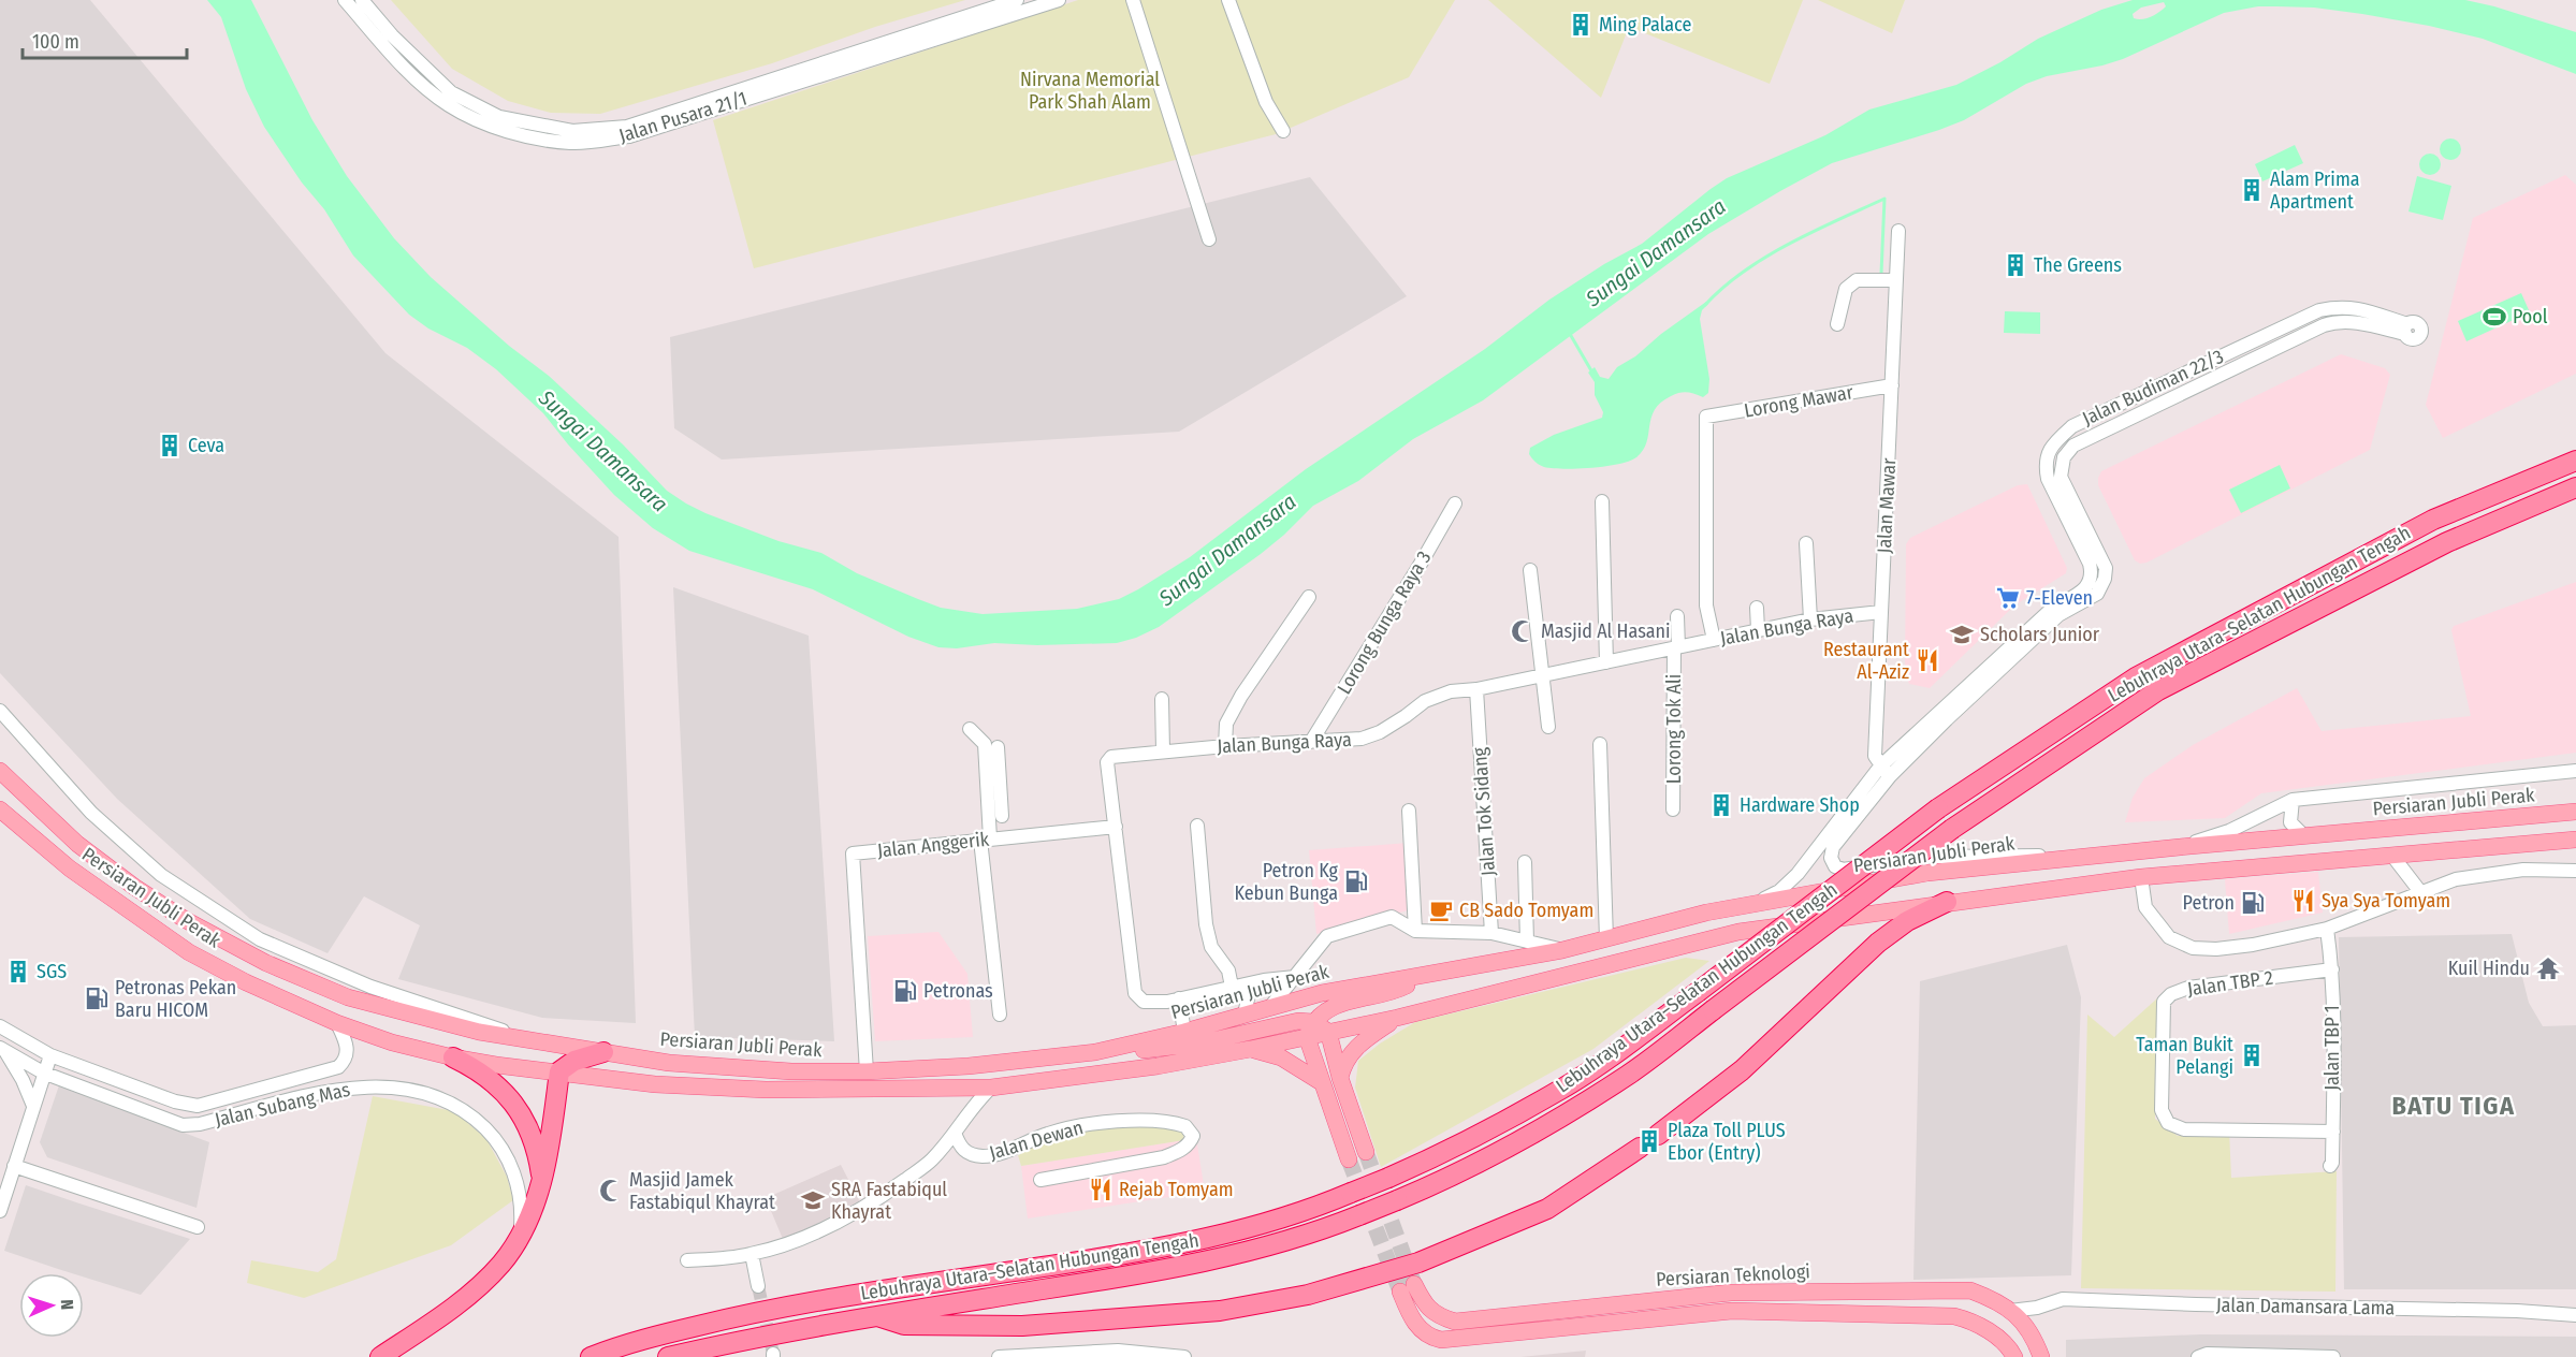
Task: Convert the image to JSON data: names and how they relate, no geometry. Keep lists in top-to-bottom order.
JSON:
{
  "streets": {
    "highway": ["Lebuhraya Utara–Selatan Hubungan Tengah"],
    "main road": ["Persiaran Jubli Perak", "Persiaran Teknologi"],
    "street": [
      "Jalan Pusara 21/1",
      "Jalan Budiman 22/3",
      "Lorong Mawar",
      "Jalan Mawar",
      "Lorong Bunga Raya 3",
      "Jalan Bunga Raya",
      "Lorong Tok Ali",
      "Jalan Tok Sidang",
      "Jalan Anggerik",
      "Jalan TBP 2",
      "Jalan TBP 1",
      "Jalan Subang Mas",
      "Jalan Dewan",
      "Jalan Damansara Lama"
    ]
  },
  "crossings": [
    ["Jalan Budiman 22/3", "Jalan Mawar"],
    ["Lorong Mawar", "Jalan Mawar"],
    ["Lorong Mawar", "Jalan Bunga Raya"],
    ["Jalan Mawar", "Jalan Bunga Raya"],
    ["Lorong Bunga Raya 3", "Jalan Bunga Raya"],
    ["Jalan Bunga Raya", "Lorong Tok Ali"],
    ["Jalan Bunga Raya", "Jalan Tok Sidang"],
    ["Jalan Bunga Raya", "Jalan Anggerik"],
    ["Persiaran Jubli Perak", "Jalan Anggerik"],
    ["Persiaran Jubli Perak", "Jalan Subang Mas"],
    ["Jalan TBP 2", "Jalan TBP 1"],
    ["Persiaran Teknologi", "Jalan Damansara Lama"]
  ],
  "districts": ["BATU TIGA"],
  "water": ["Sungai Damansara"],
  "parks": ["Nirvana Memorial Park Shah Alam"],
  "places": {
    "building": [
      "Ming Palace",
      "Alam Prima Apartment",
      "The Greens",
      "Ceva",
      "Hardware Shop",
      "SGS",
      "Taman Bukit Pelangi",
      "Plaza Toll PLUS Ebor (Entry)"
    ],
    "sports": ["Pool"],
    "supermarket": ["7-Eleven"],
    "mosque": ["Masjid Al Hasani", "Masjid Jamek Fastabiqul Khayrat"],
    "school or university": ["Scholars Junior", "SRA Fastabiqul Khayrat"],
    "restaurant": ["Restaurant Al-Aziz", "Sya Sya Tomyam", "Rejab Tomyam"],
    "fuel station": [
      "Petron Kg Kebun Bunga",
      "Petron",
      "Petronas",
      "Petronas Pekan Baru HICOM"
    ],
    "cafe": ["CB Sado Tomyam"],
    "temple": ["Kuil Hindu"]
  },
  "scale_bar": "100 m",
  "north": "right"
}
